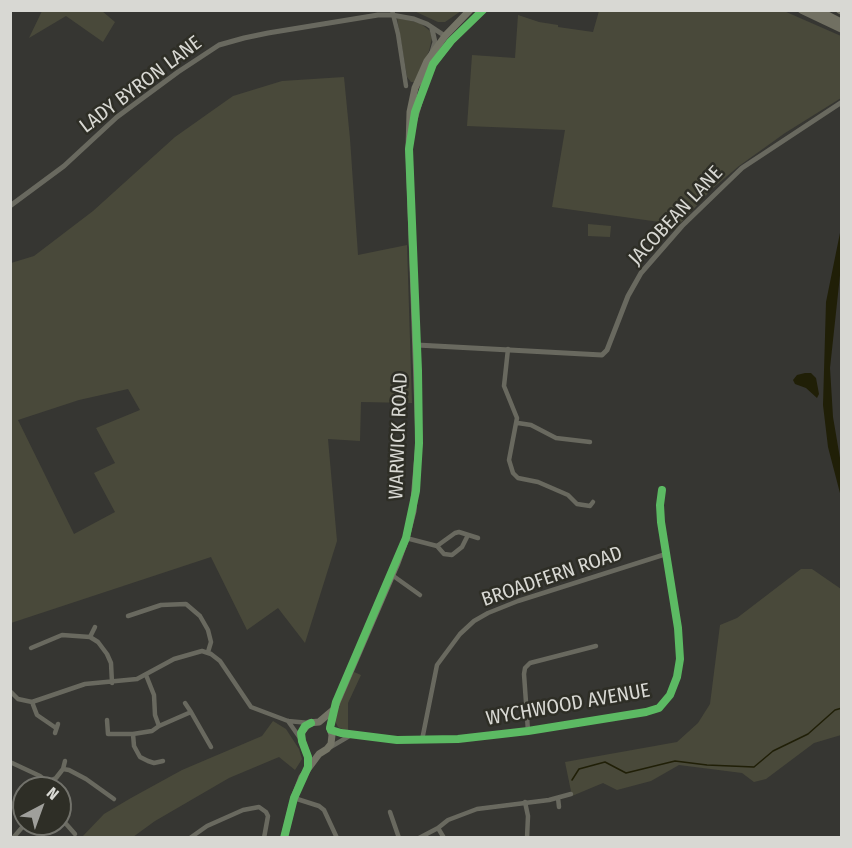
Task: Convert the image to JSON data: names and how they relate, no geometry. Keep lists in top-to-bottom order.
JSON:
{
  "streets": {
    "main road": ["WARWICK ROAD"],
    "street": [
      "LADY BYRON LANE",
      "JACOBEAN LANE",
      "BROADFERN ROAD",
      "WYCHWOOD AVENUE"
    ]
  },
  "crossings": [
    ["JACOBEAN LANE", "WARWICK ROAD"],
    ["WARWICK ROAD", "WYCHWOOD AVENUE"],
    ["BROADFERN ROAD", "WYCHWOOD AVENUE"]
  ],
  "north": "top right"
}
